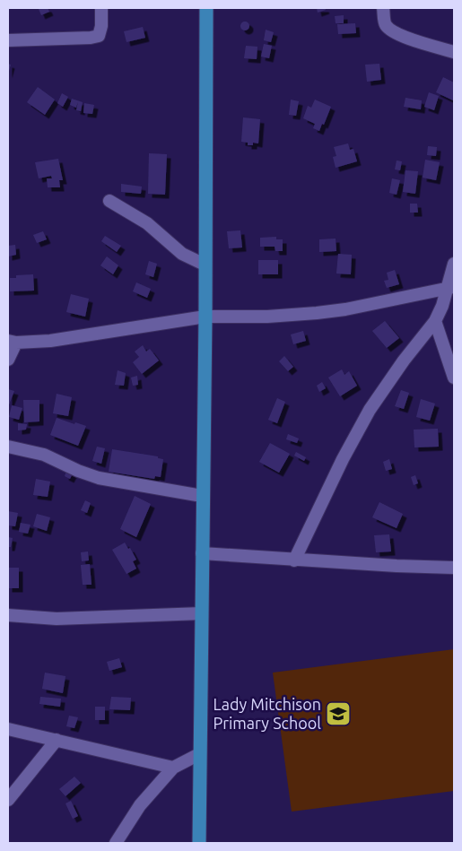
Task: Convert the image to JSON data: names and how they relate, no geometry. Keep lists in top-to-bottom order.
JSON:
{
  "places": {
    "school or university": ["Lady Mitchison Primary School"]
  }
}
